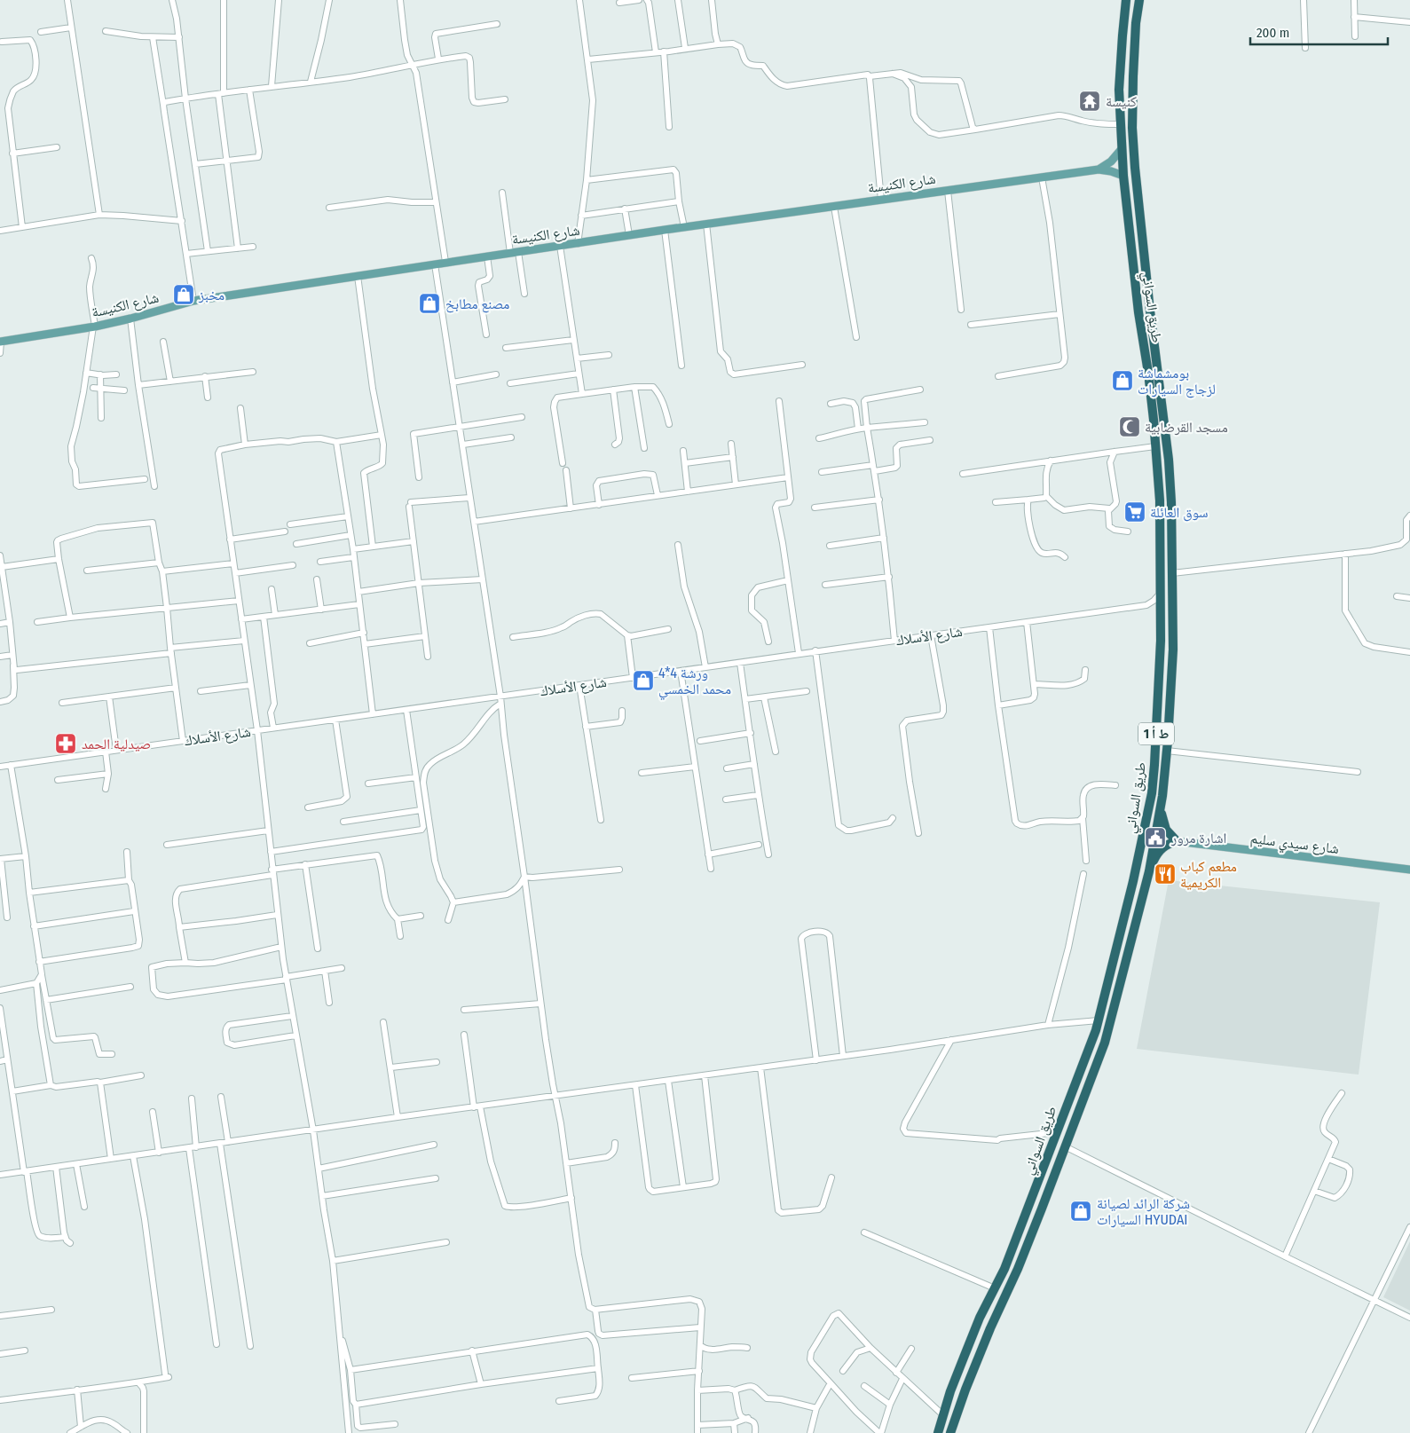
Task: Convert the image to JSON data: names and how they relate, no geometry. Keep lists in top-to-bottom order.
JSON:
{
  "streets": {
    "highway": ["طريق السواني", "ط أ 1"],
    "main road": ["شارع الكنيسة", "شارع سيدي سليم"],
    "street": ["شارع الأسلاك"]
  },
  "crossings": [
    ["شارع الكنيسة", "طريق السواني"]
  ],
  "places": {
    "temple": ["كنيسة"],
    "shop": [
      "مخبز",
      "مصنع مطابخ",
      "بومشماشة لزجاج السيارات",
      "4*4 ورشة محمد الخمسي",
      "شركة الرائد لصيانة السيارات HYUDAI"
    ],
    "mosque": ["مسجد القرضابية"],
    "supermarket": ["سوق العائلة"],
    "pharmacy": ["صيدلية الحمد"],
    "public building": ["اشارة مرور"],
    "restaurant": ["مطعم كباب الكريمية"]
  },
  "scale_bar": "200 m"
}
